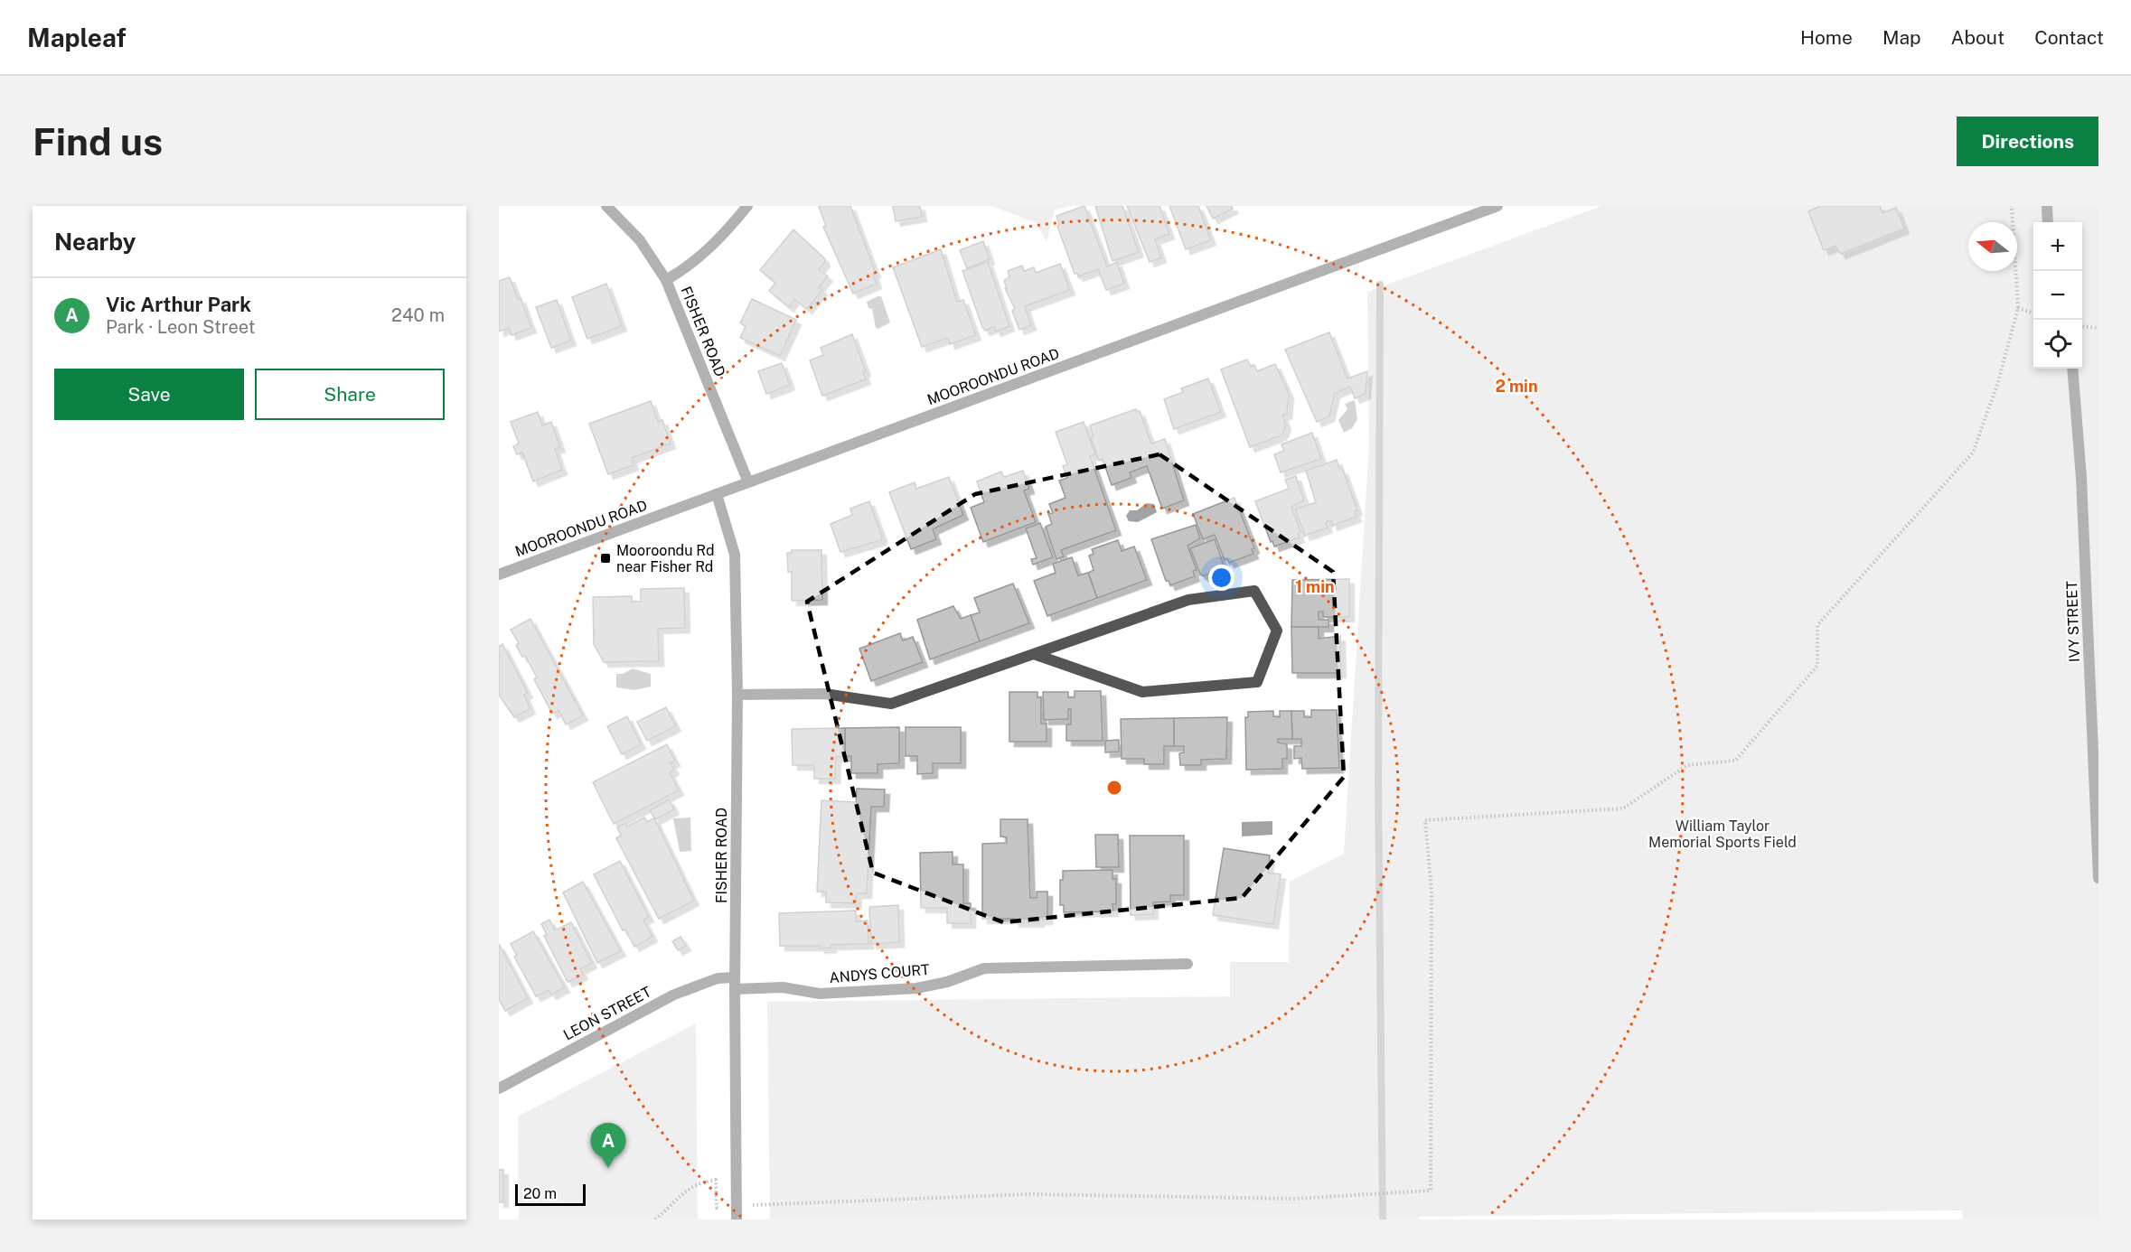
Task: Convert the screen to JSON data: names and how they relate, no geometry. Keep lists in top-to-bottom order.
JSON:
{
  "streets": {
    "street": [
      "FISHER ROAD",
      "MOOROONDU ROAD",
      "IVY STREET",
      "ANDYS COURT",
      "LEON STREET"
    ]
  },
  "crossings": [
    ["FISHER ROAD", "MOOROONDU ROAD"],
    ["FISHER ROAD", "ANDYS COURT"],
    ["FISHER ROAD", "LEON STREET"],
    ["ANDYS COURT", "LEON STREET"]
  ],
  "parks": ["William Taylor Memorial Sports Field"],
  "places": {
    "transit": ["Mooroondu Rd near Fisher Rd"]
  },
  "scale_bar": "20 m",
  "north": "left",
  "page": {
    "header": "Mapleaf",
    "nav": [
      "Home",
      "Map",
      "About",
      "Contact"
    ],
    "buttons": [
      "Directions",
      ["Save", "Share"]
    ],
    "title": "Find us",
    "heading": "Nearby",
    "map_buttons": ["+", "−"],
    "list": [
      {
        "mark": "A",
        "name": "Vic Arthur Park",
        "note": "Park · Leon Street",
        "value": "240 m"
      }
    ],
    "pins": "A",
    "scale": "20 m"
  },
  "rings": ["2 min", "1 min"]
}
